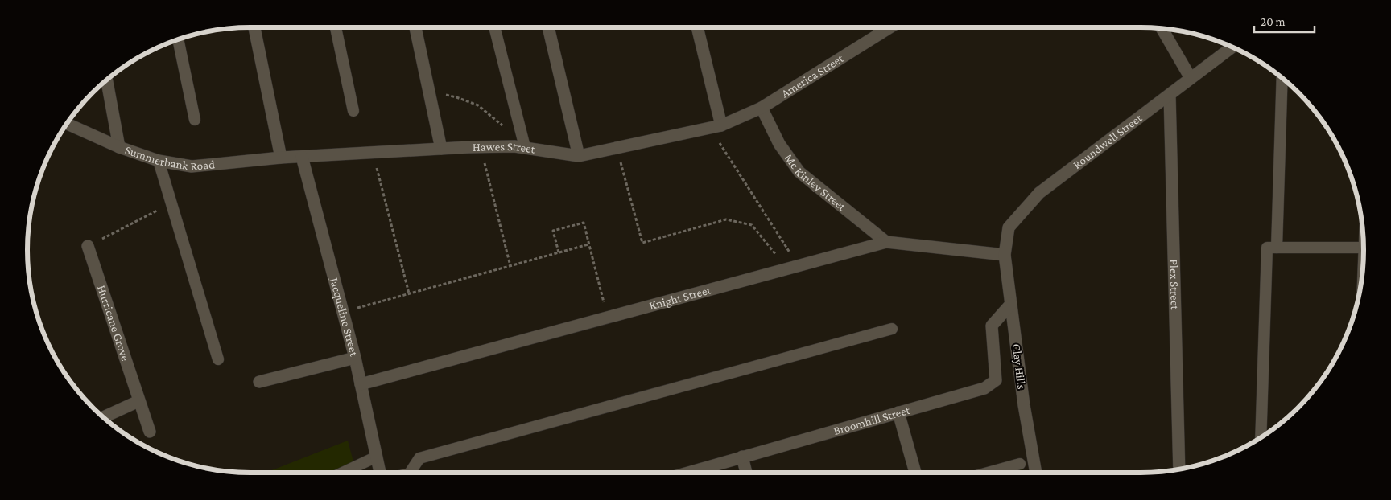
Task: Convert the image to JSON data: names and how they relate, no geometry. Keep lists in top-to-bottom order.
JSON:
{
  "streets": {
    "street": [
      "America Street",
      "Roundwell Street",
      "Hawes Street",
      "Summerbank Road",
      "Mc Kinley Street",
      "Plex Street",
      "Knight Street",
      "Jacqueline Street",
      "Hurricane Grove",
      "Clay Hills",
      "Broomhill Street"
    ]
  },
  "crossings": [
    ["America Street", "Hawes Street"],
    ["America Street", "Mc Kinley Street"],
    ["Roundwell Street", "Plex Street"],
    ["Roundwell Street", "Knight Street"],
    ["Roundwell Street", "Clay Hills"],
    ["Hawes Street", "Summerbank Road"],
    ["Hawes Street", "Jacqueline Street"],
    ["Mc Kinley Street", "Knight Street"],
    ["Knight Street", "Jacqueline Street"],
    ["Knight Street", "Clay Hills"],
    ["Clay Hills", "Broomhill Street"]
  ],
  "scale_bar": "20 m"
}
